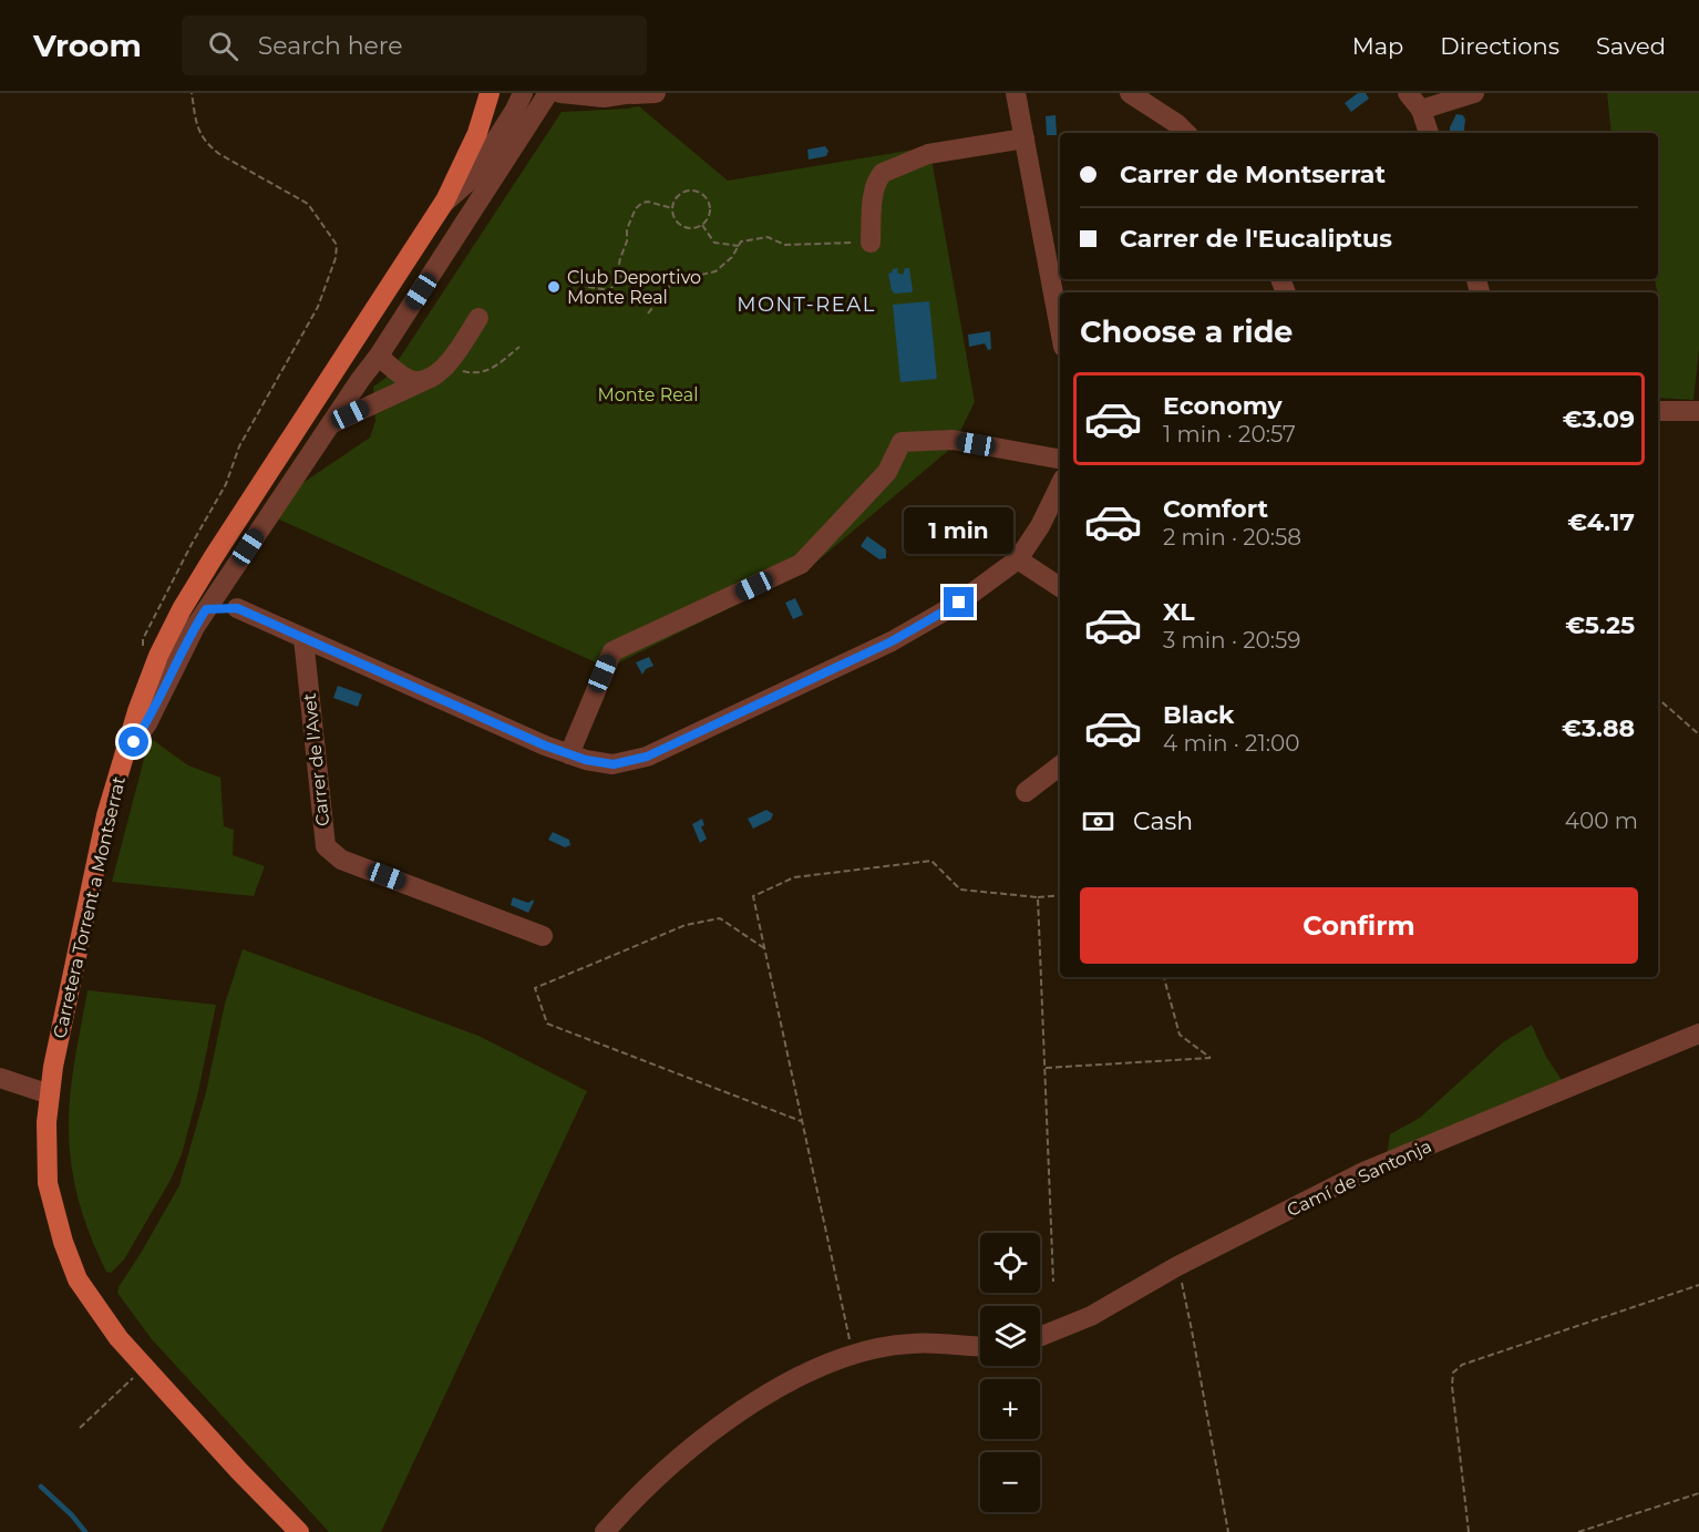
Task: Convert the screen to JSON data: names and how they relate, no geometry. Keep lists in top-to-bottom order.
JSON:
{
  "streets": {
    "main road": ["Carretera Torrent a Montserrat"],
    "street": ["Carrer de l'Avet", "Camí de Santonja"]
  },
  "districts": ["MONT-REAL"],
  "parks": ["Monte Real"],
  "places": ["Club Deportivo Monte Real"],
  "page": {
    "header": "Vroom",
    "search": "Search here",
    "nav": ["Map", "Directions", "Saved"],
    "banner": ["Carrer de Montserrat", "Carrer de l'Eucaliptus"],
    "heading": "Choose a ride",
    "list": [
      {
        "name": "Economy",
        "note": "1 min · 20:57",
        "value": "€3.09"
      },
      {
        "name": "Comfort",
        "note": "2 min · 20:58",
        "value": "€4.17"
      },
      {
        "name": "XL",
        "note": "3 min · 20:59",
        "value": "€5.25"
      },
      {
        "name": "Black",
        "note": "4 min · 21:00",
        "value": "€3.88"
      }
    ],
    "bubble": "1 min",
    "pay": ["Cash", "400 m"],
    "buttons": "Confirm",
    "map_buttons": ["+", "−"]
  }
}
